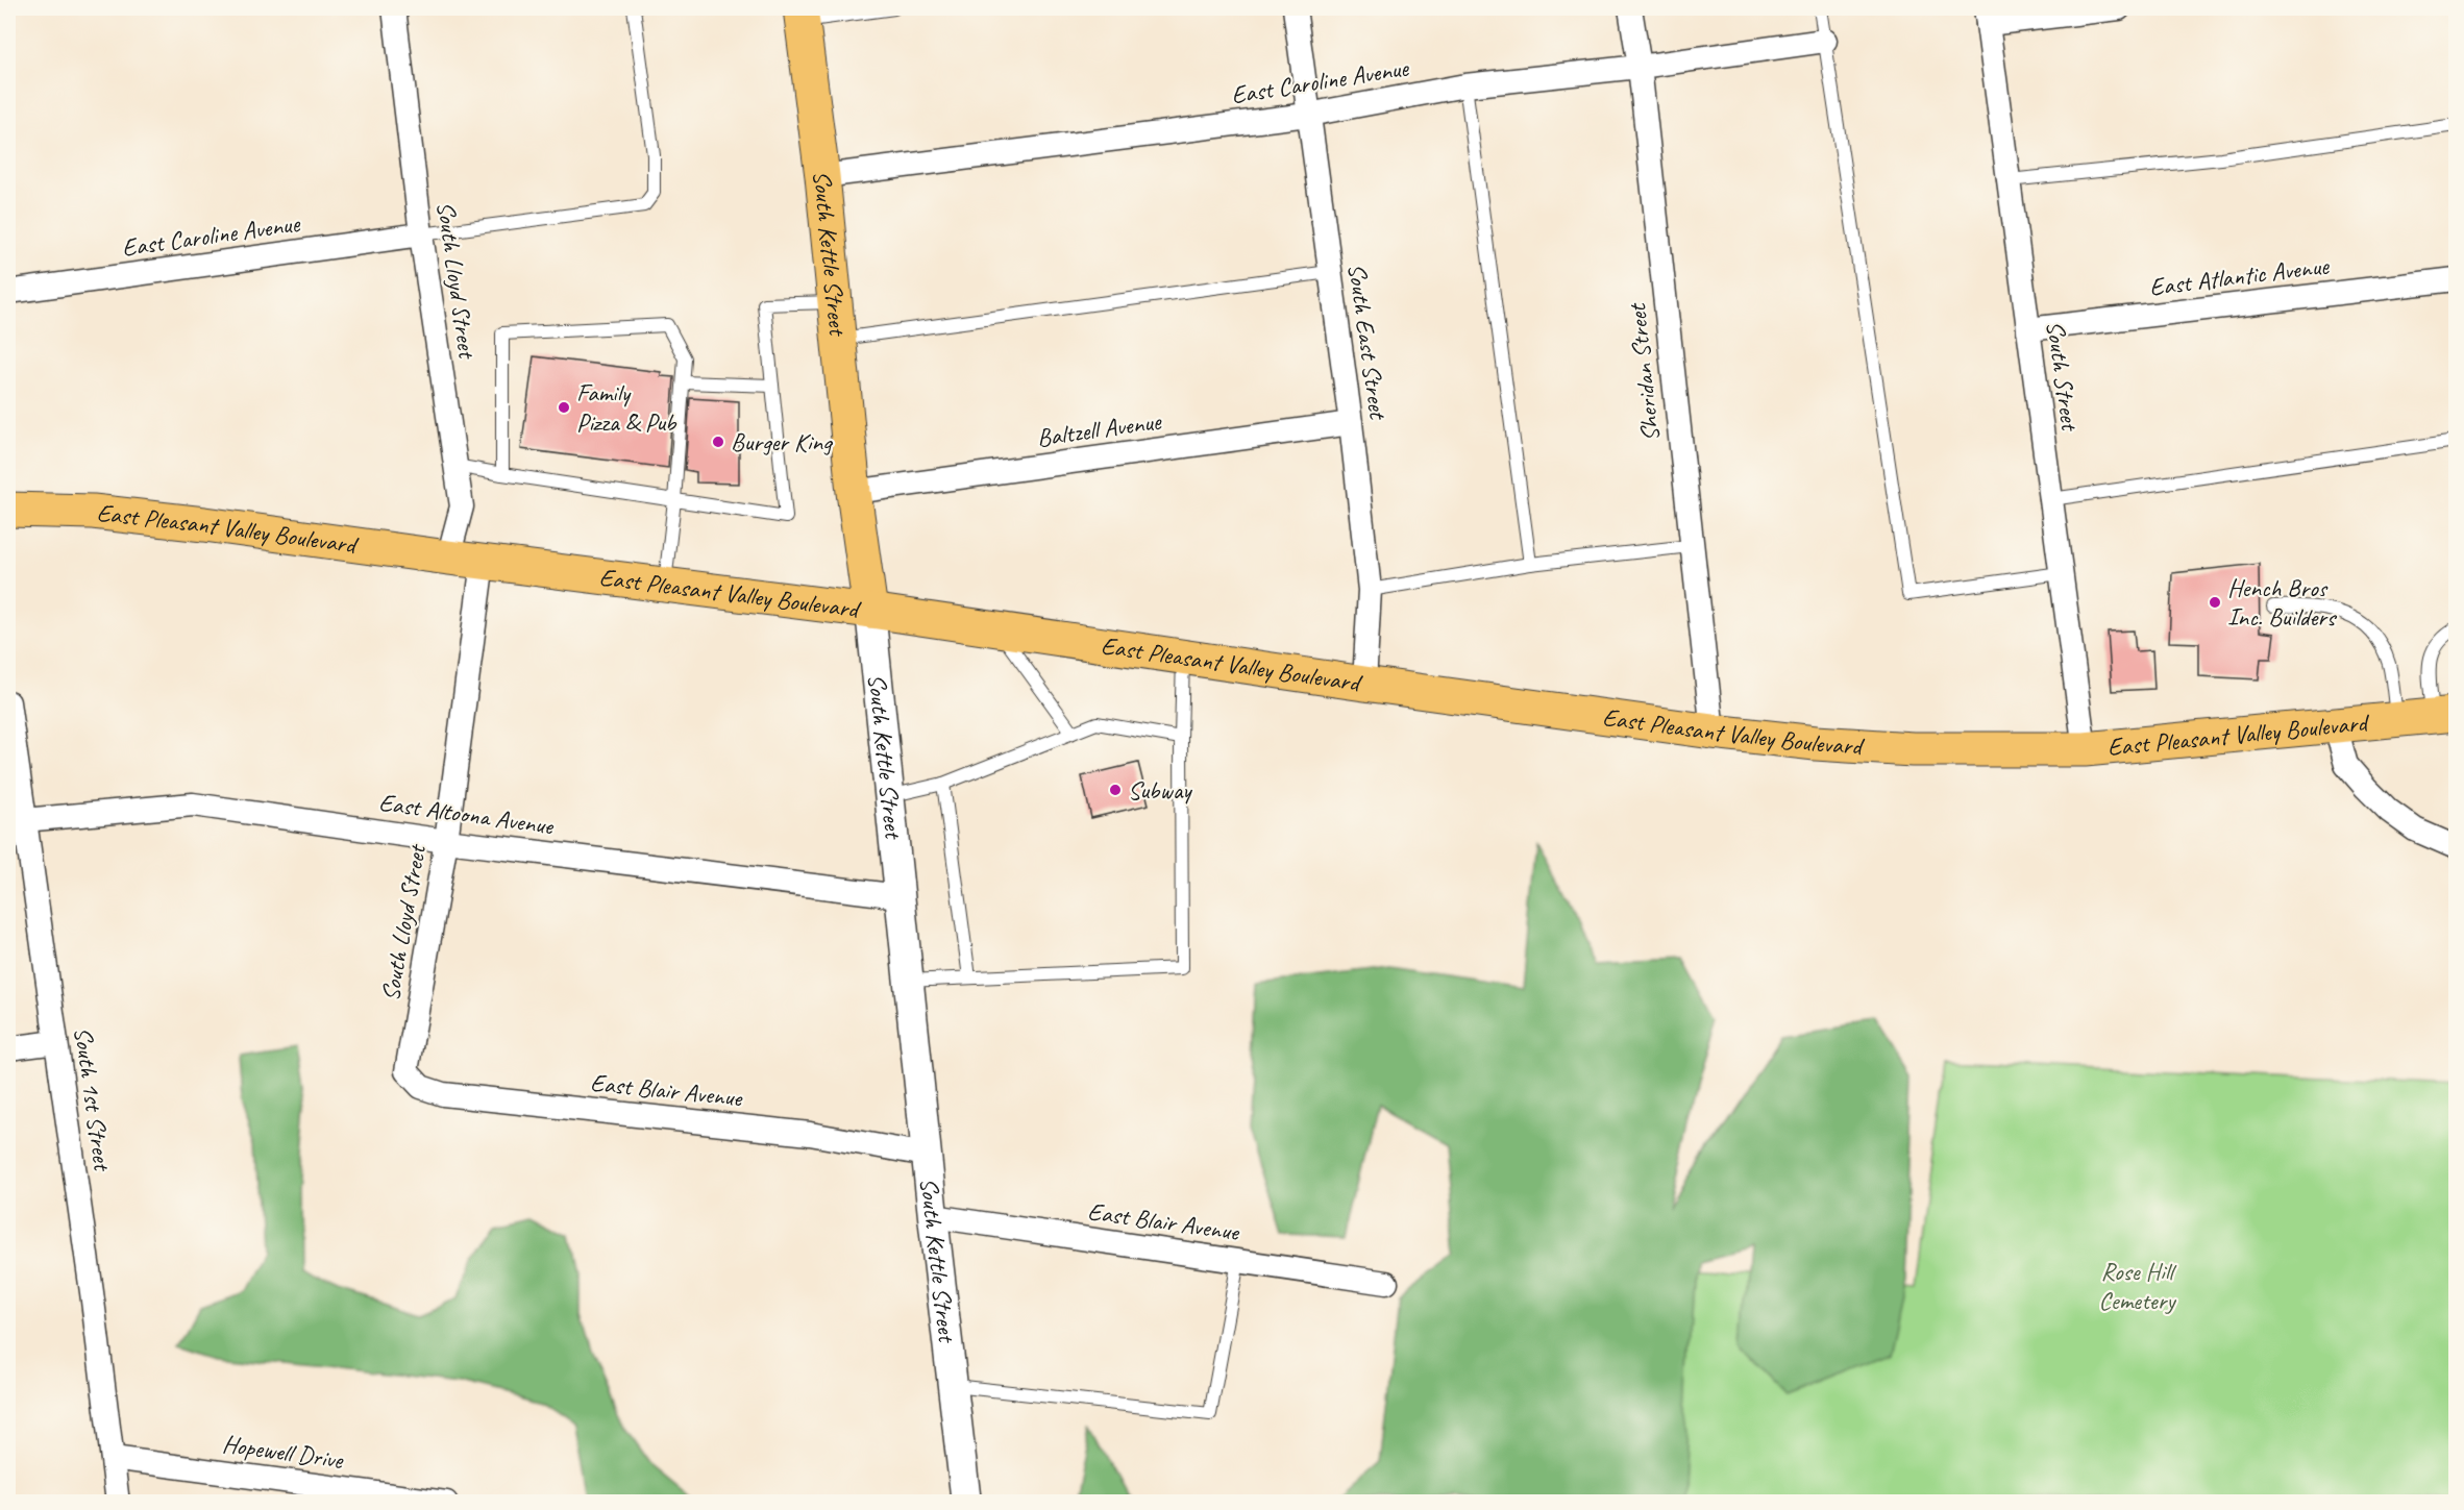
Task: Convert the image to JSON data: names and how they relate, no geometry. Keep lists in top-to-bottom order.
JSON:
{
  "streets": {
    "main road": ["South Kettle Street", "East Pleasant Valley Boulevard"],
    "street": [
      "East Caroline Avenue",
      "East Atlantic Avenue",
      "South Lloyd Street",
      "South East Street",
      "Sheridan Street",
      "South Street",
      "Baltzell Avenue",
      "East Altoona Avenue",
      "East Blair Avenue",
      "South 1st Street",
      "Hopewell Drive"
    ]
  },
  "crossings": [
    ["East Caroline Avenue", "South Kettle Street"],
    ["East Caroline Avenue", "South Lloyd Street"],
    ["East Caroline Avenue", "South East Street"],
    ["East Caroline Avenue", "Sheridan Street"],
    ["South Kettle Street", "Baltzell Avenue"],
    ["South Kettle Street", "East Pleasant Valley Boulevard"],
    ["South Kettle Street", "East Altoona Avenue"],
    ["South Kettle Street", "East Blair Avenue"],
    ["East Atlantic Avenue", "South Street"],
    ["South Lloyd Street", "East Pleasant Valley Boulevard"],
    ["South Lloyd Street", "East Altoona Avenue"],
    ["South Lloyd Street", "East Blair Avenue"],
    ["South East Street", "Baltzell Avenue"],
    ["South East Street", "East Pleasant Valley Boulevard"],
    ["Sheridan Street", "East Pleasant Valley Boulevard"],
    ["South Street", "East Pleasant Valley Boulevard"],
    ["East Altoona Avenue", "South 1st Street"],
    ["South 1st Street", "Hopewell Drive"]
  ],
  "parks": ["Rose Hill Cemetery"],
  "places": [
    "Family Pizza & Pub",
    "Burger King",
    "Hench Bros Inc. Builders",
    "Subway"
  ]
}
